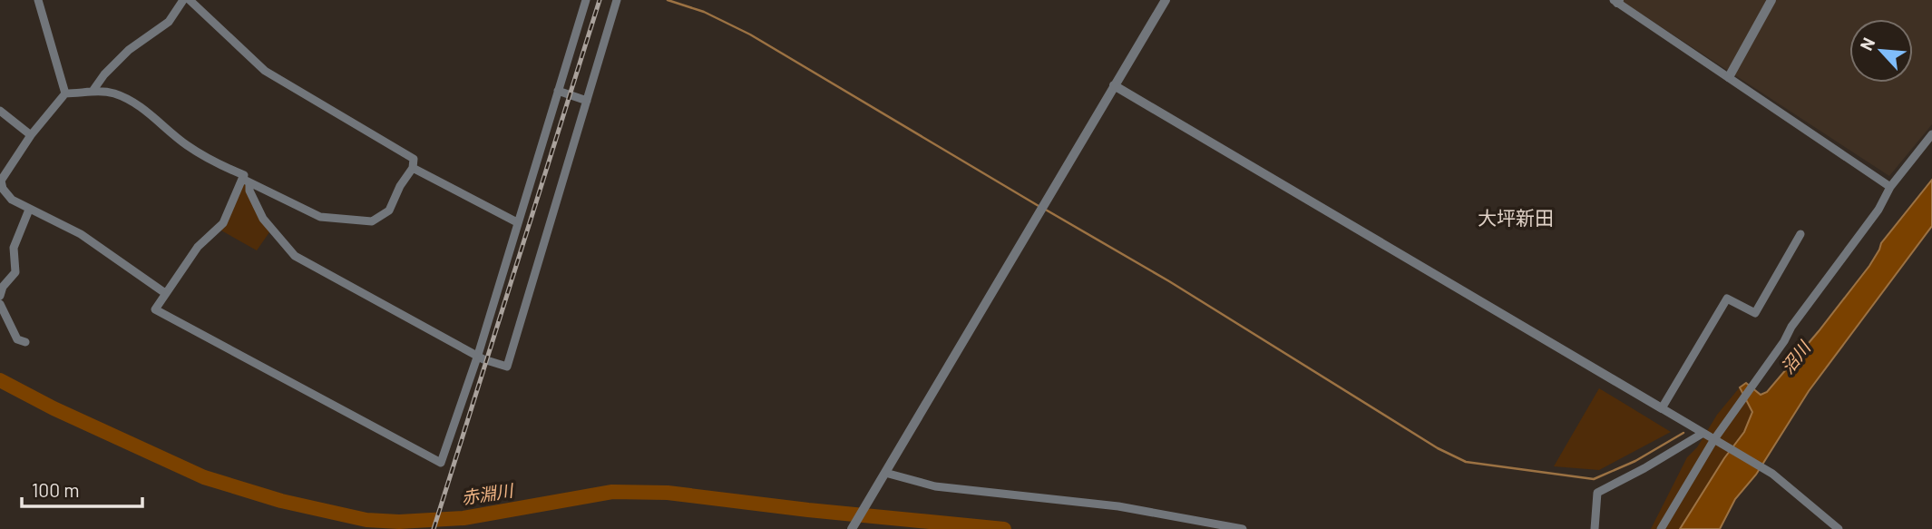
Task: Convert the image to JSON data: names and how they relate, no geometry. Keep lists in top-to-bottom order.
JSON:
{
  "districts": ["大坪新田"],
  "water": ["沼川", "赤淵川"],
  "scale_bar": "100 m",
  "north": "top left"
}
